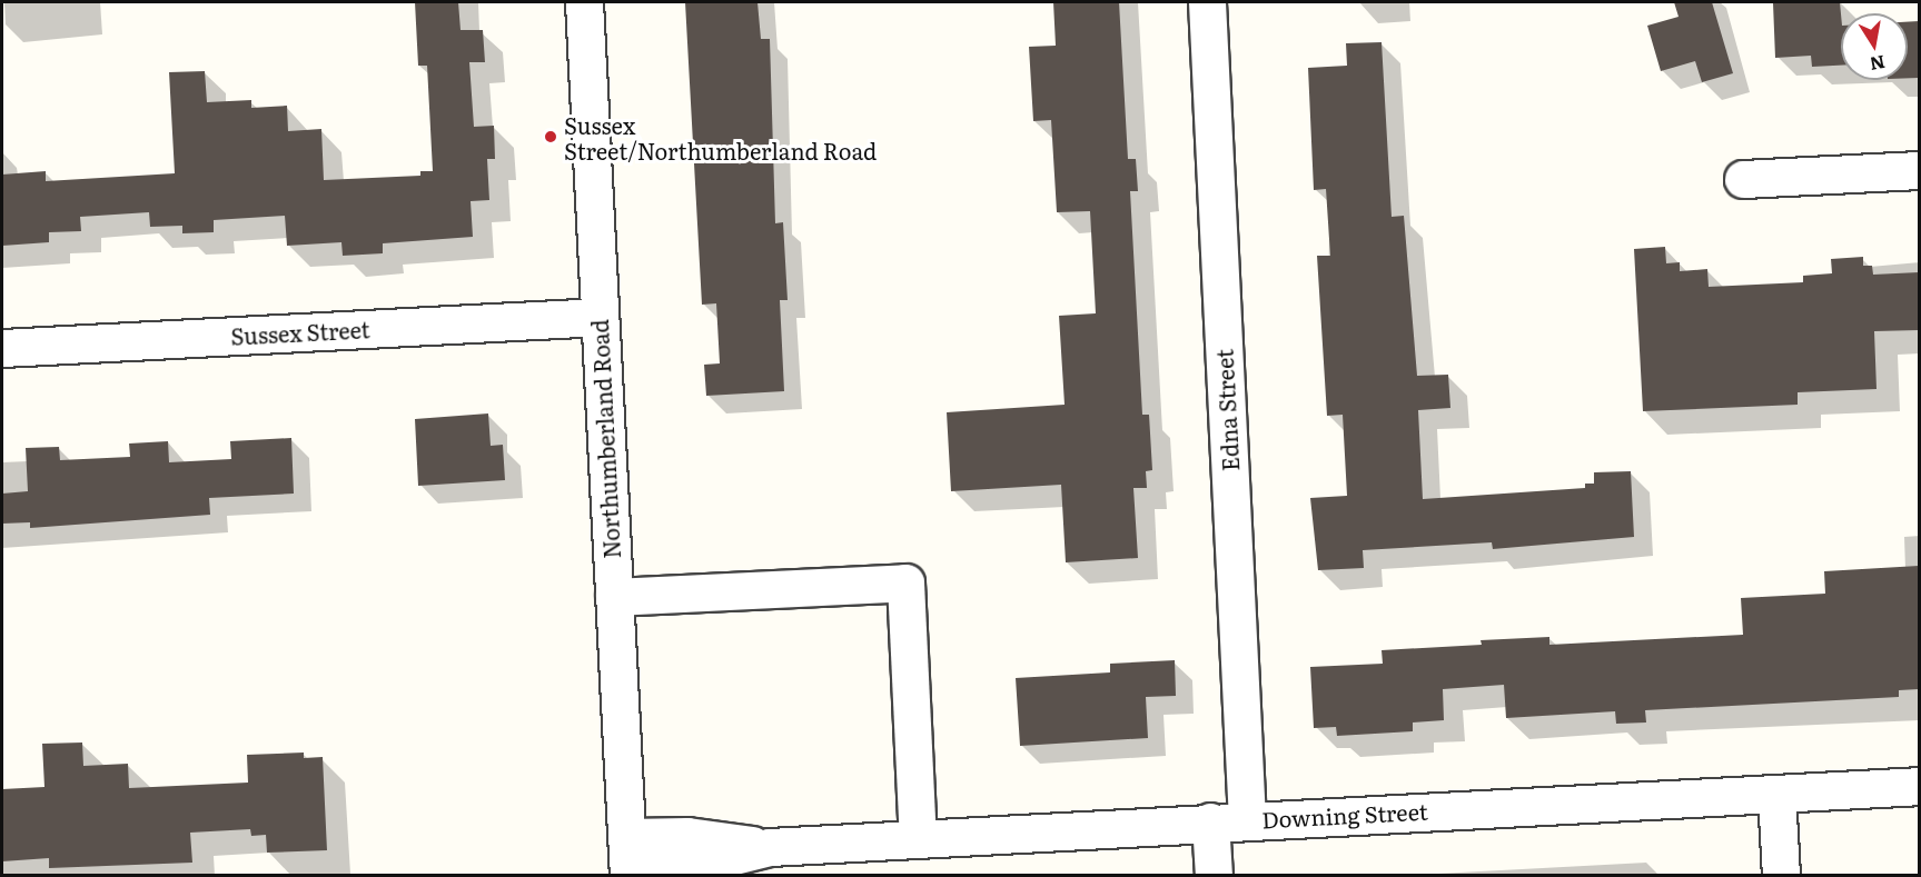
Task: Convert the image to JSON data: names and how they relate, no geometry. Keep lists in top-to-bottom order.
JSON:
{
  "streets": {
    "street": [
      "Sussex Street",
      "Edna Street",
      "Northumberland Road",
      "Downing Street"
    ]
  },
  "crossings": [
    ["Sussex Street", "Northumberland Road"],
    ["Edna Street", "Downing Street"],
    ["Northumberland Road", "Downing Street"]
  ],
  "places": ["Sussex Street/Northumberland Road"],
  "north": "bottom"
}
